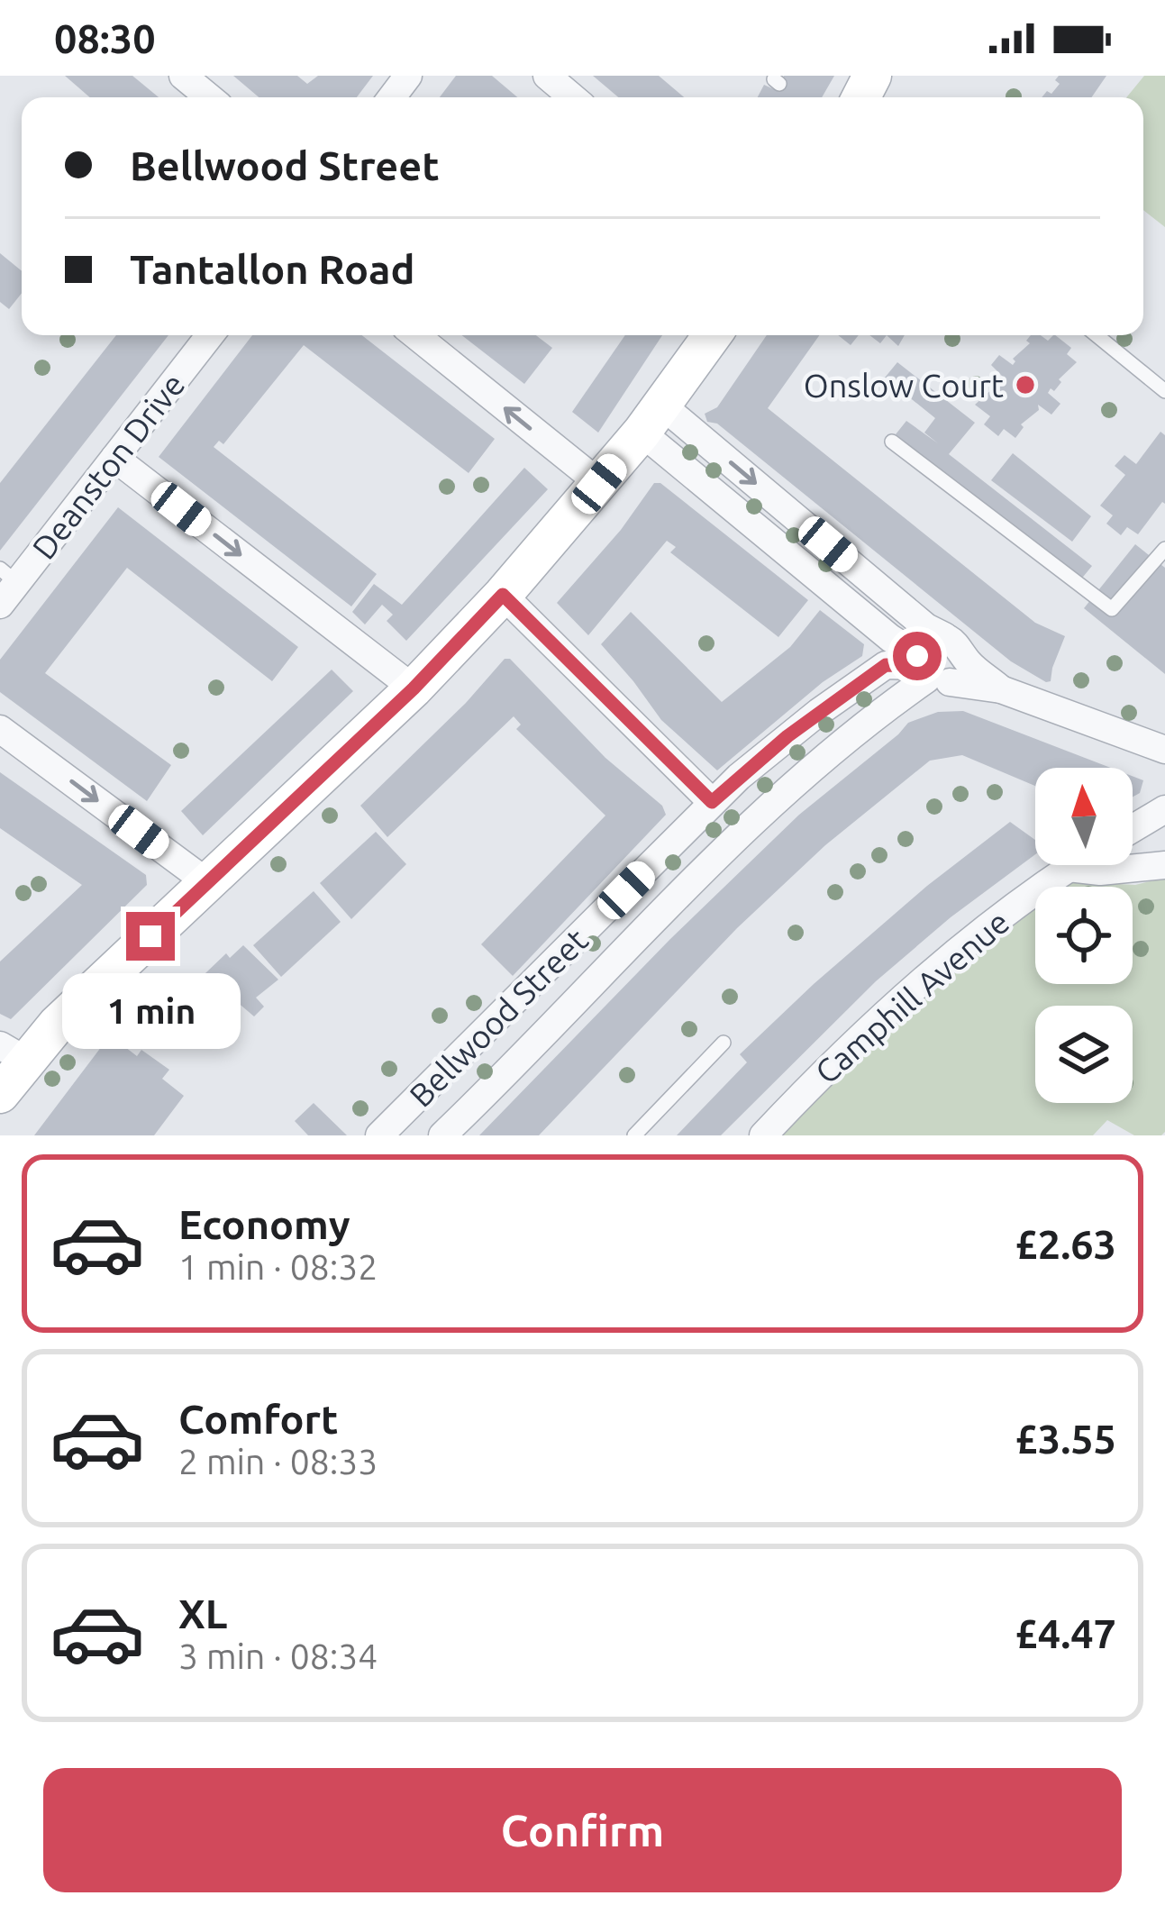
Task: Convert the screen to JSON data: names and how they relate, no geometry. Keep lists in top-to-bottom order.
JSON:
{
  "streets": {
    "street": ["Deanston Drive", "Camphill Avenue", "Bellwood Street"]
  },
  "places": ["Onslow Court"],
  "north": "top",
  "page": {
    "status": "08:30",
    "banner": ["Bellwood Street", "Tantallon Road"],
    "bubble": "1 min",
    "list": [
      {
        "name": "Economy",
        "note": "1 min · 08:32",
        "value": "£2.63"
      },
      {
        "name": "Comfort",
        "note": "2 min · 08:33",
        "value": "£3.55"
      },
      {
        "name": "XL",
        "note": "3 min · 08:34",
        "value": "£4.47"
      }
    ],
    "buttons": "Confirm"
  }
}
